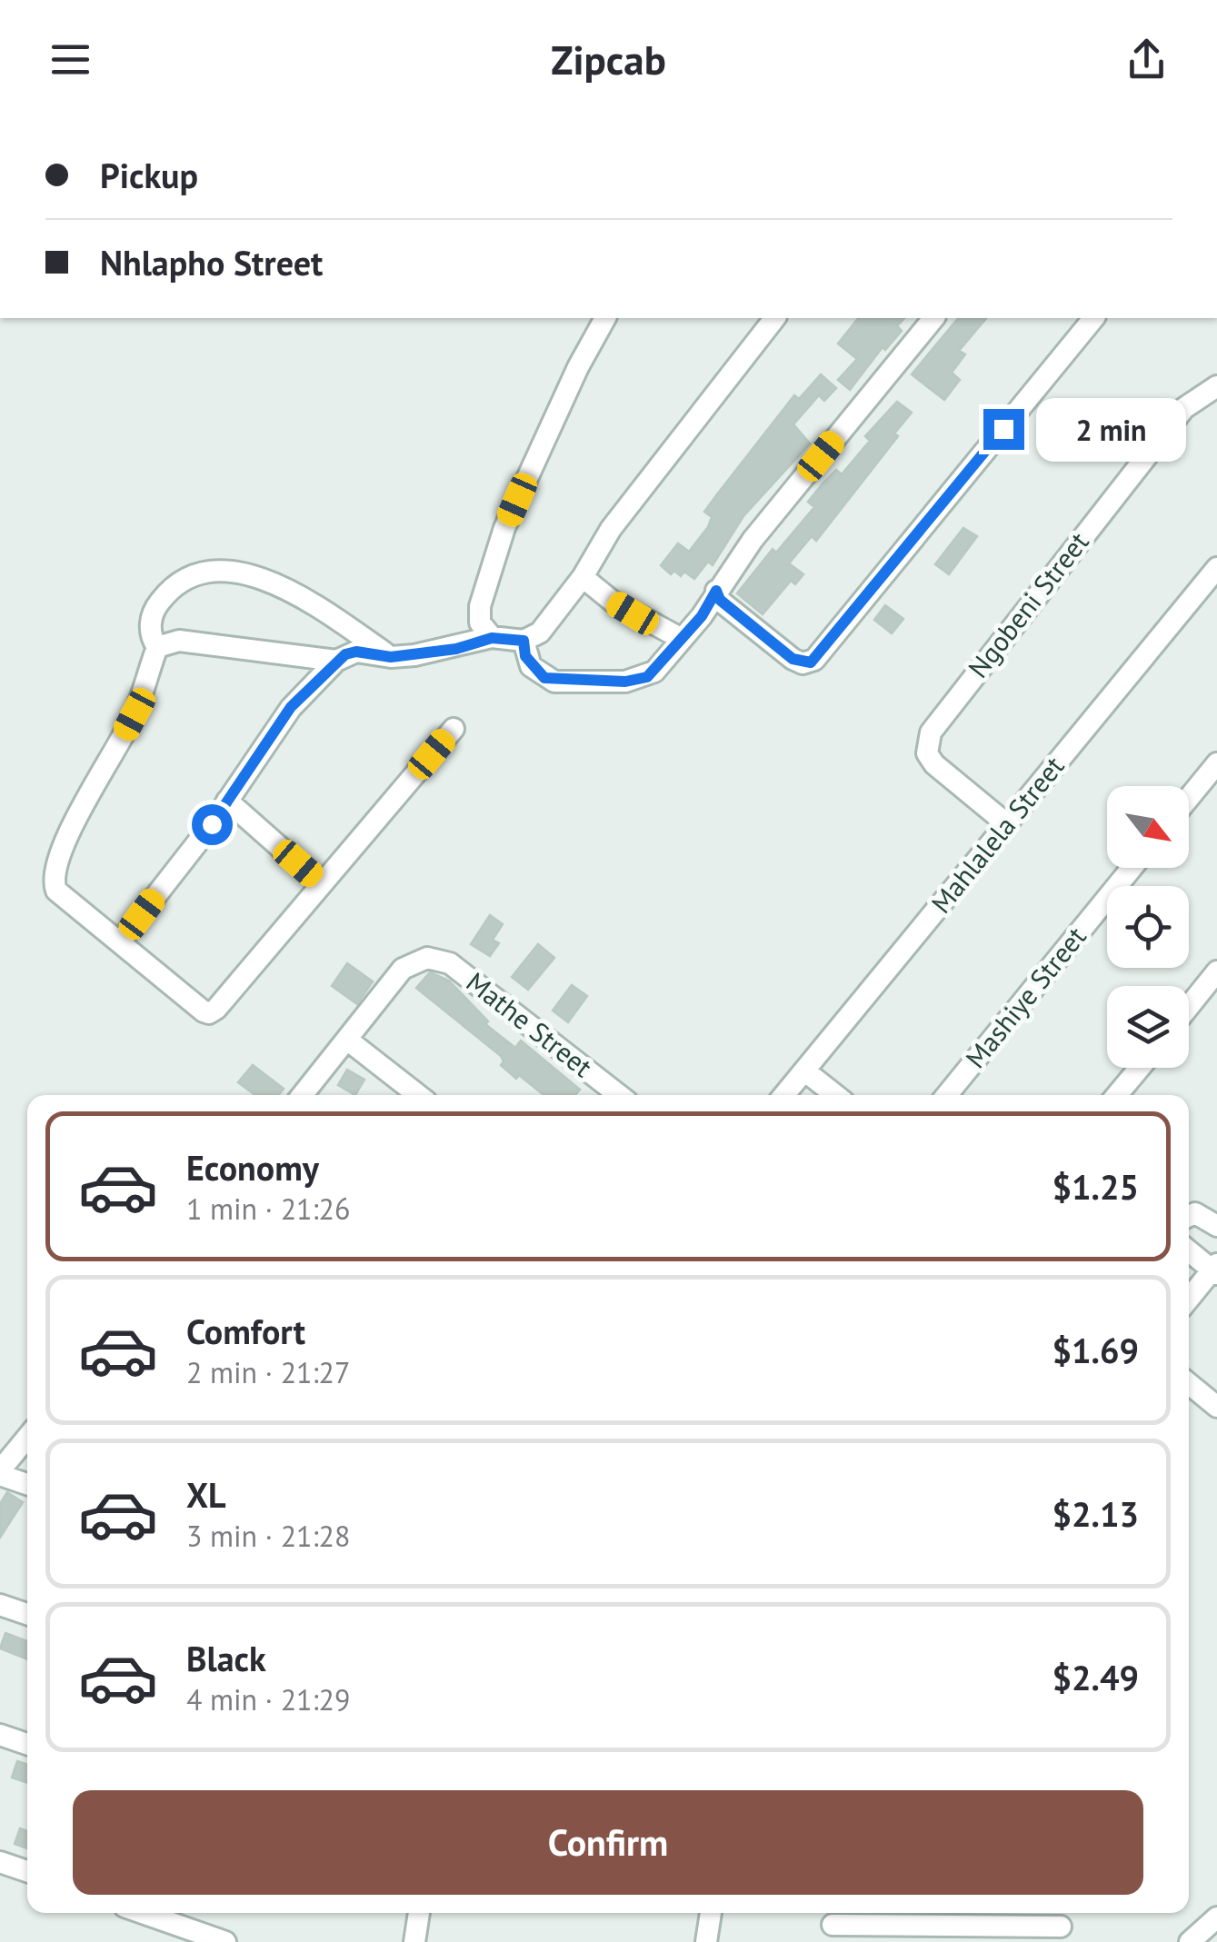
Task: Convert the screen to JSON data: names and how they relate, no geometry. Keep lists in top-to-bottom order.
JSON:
{
  "streets": {
    "street": [
      "Ngobeni Street",
      "Mahlalela Street",
      "Mashiye Street",
      "Mathe Street"
    ]
  },
  "crossings": [
    ["Ngobeni Street", "Mahlalela Street"]
  ],
  "north": "bottom right",
  "page": {
    "header": "Zipcab",
    "banner": ["Pickup", "Nhlapho Street"],
    "bubble": "2 min",
    "list": [
      {
        "name": "Economy",
        "note": "1 min · 21:26",
        "value": "$1.25"
      },
      {
        "name": "Comfort",
        "note": "2 min · 21:27",
        "value": "$1.69"
      },
      {
        "name": "XL",
        "note": "3 min · 21:28",
        "value": "$2.13"
      },
      {
        "name": "Black",
        "note": "4 min · 21:29",
        "value": "$2.49"
      }
    ],
    "buttons": "Confirm"
  }
}
